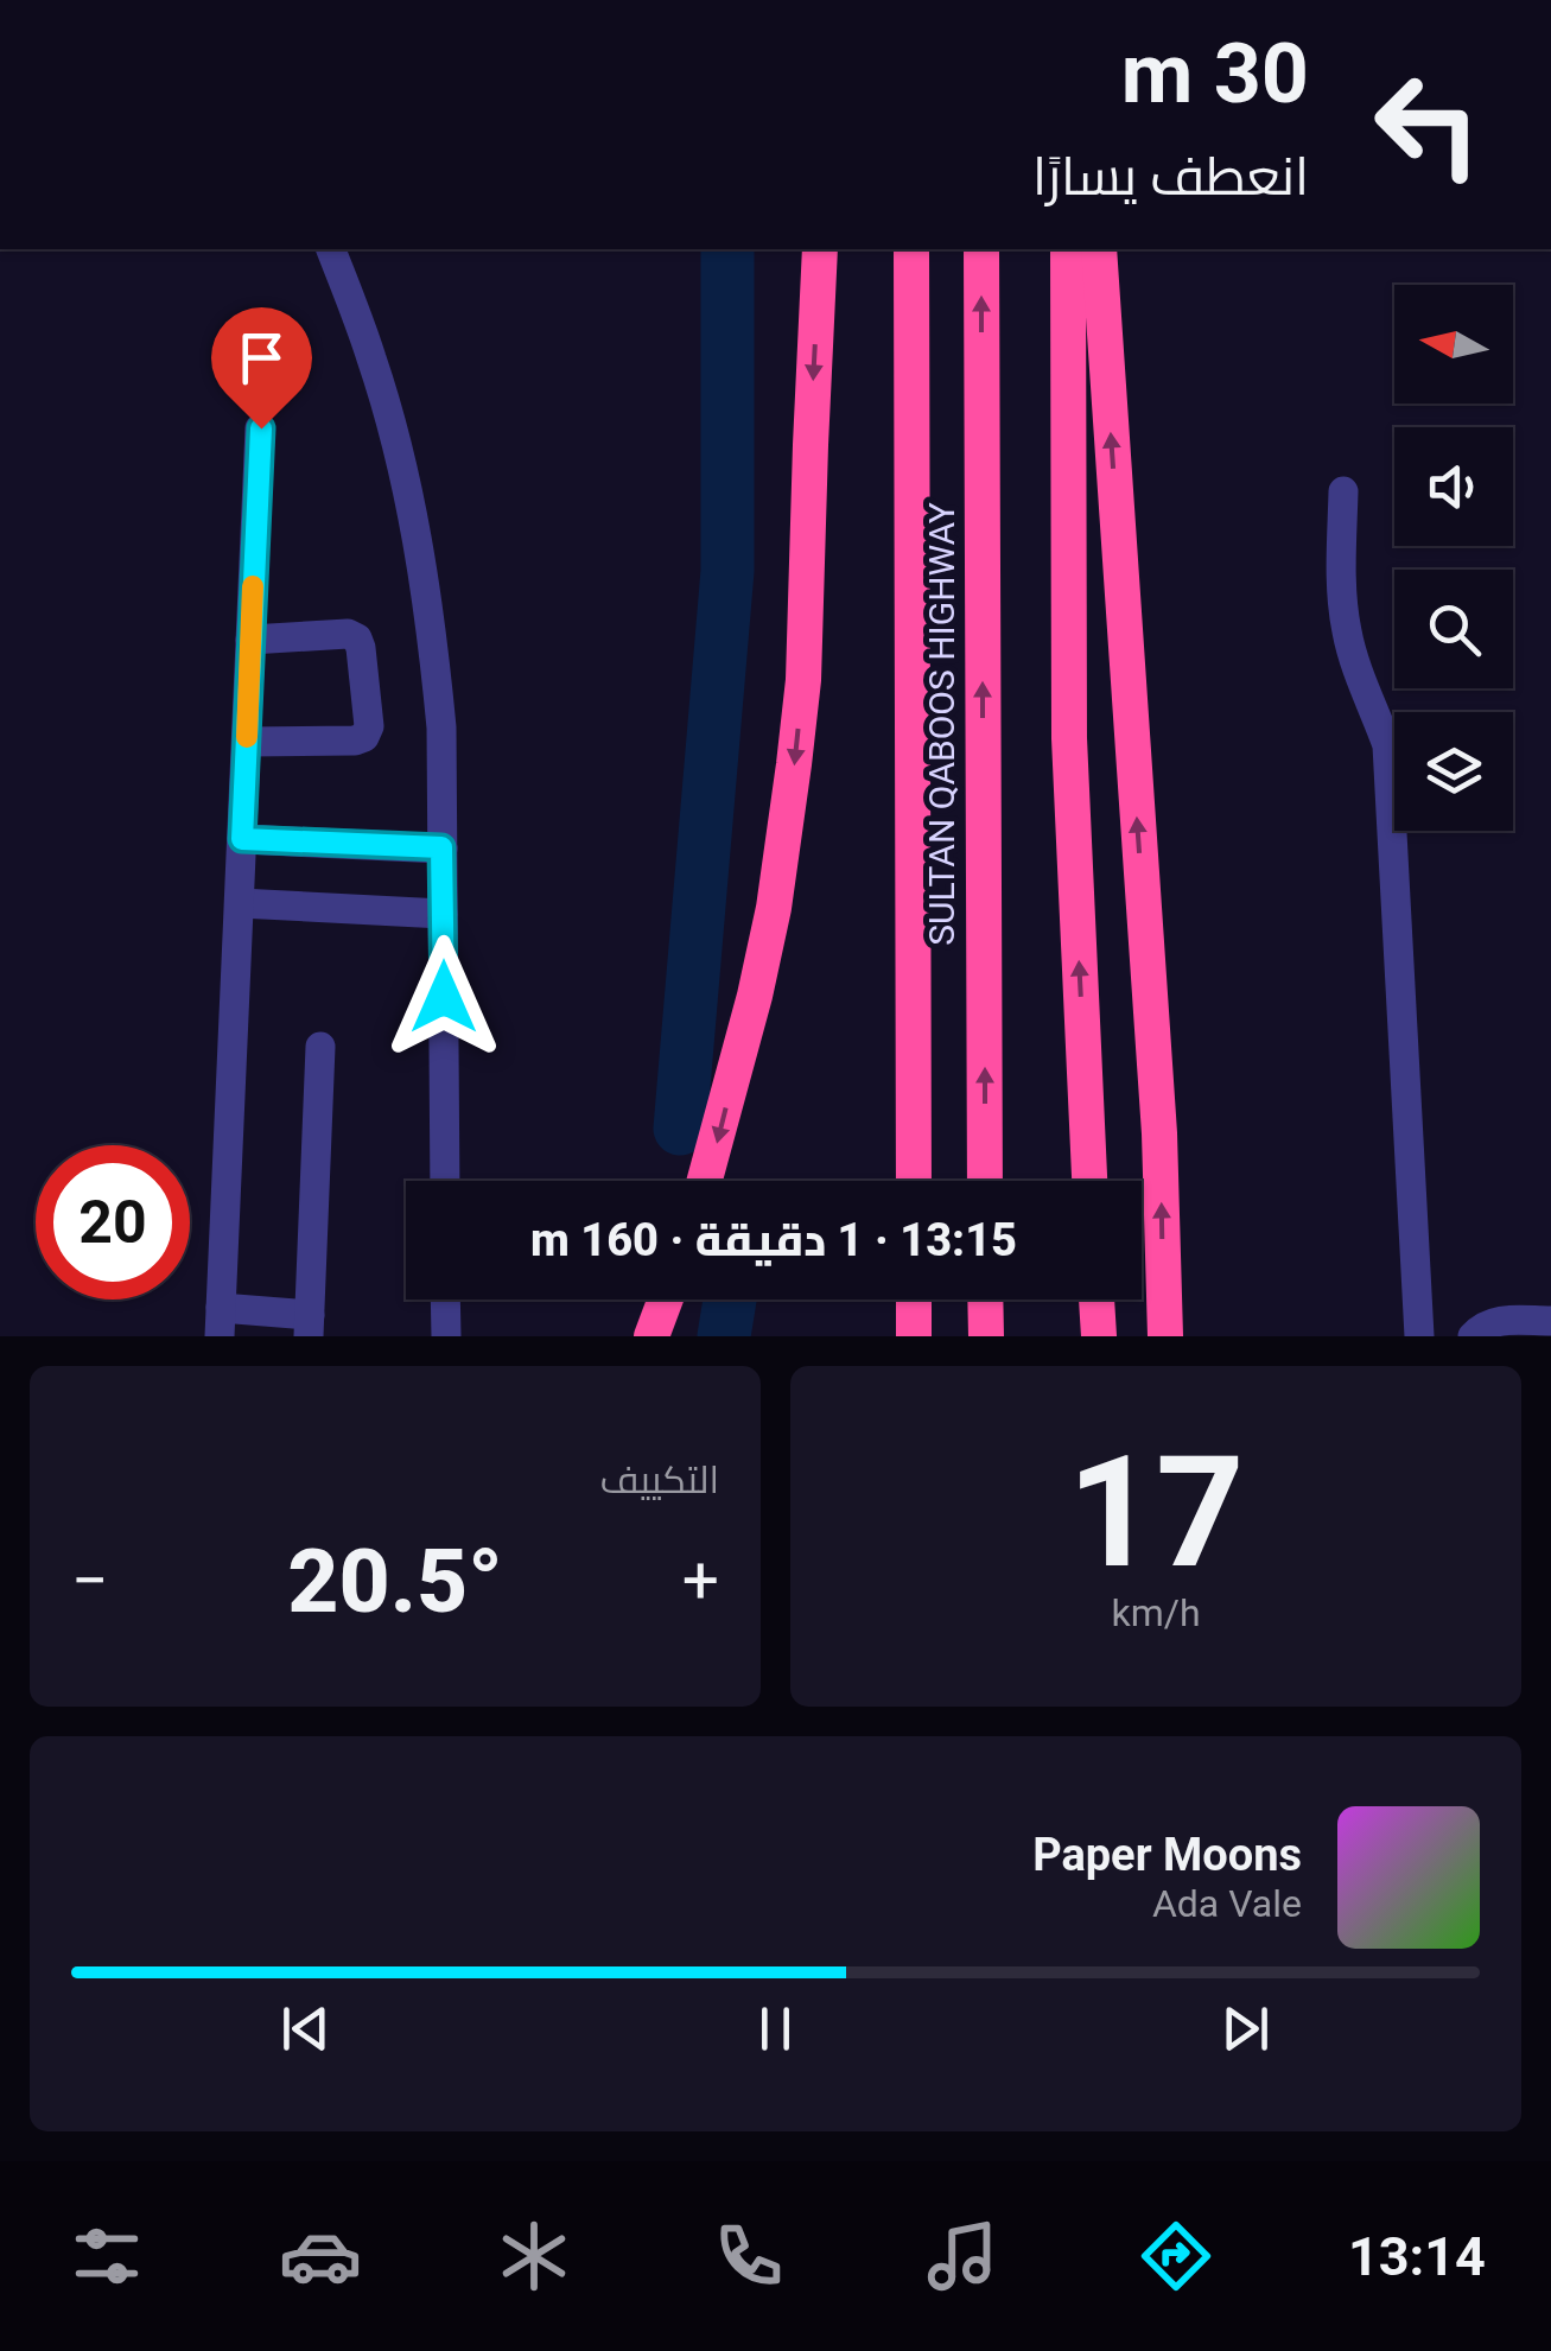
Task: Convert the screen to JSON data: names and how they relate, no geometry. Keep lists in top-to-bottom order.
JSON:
{
  "streets": {
    "highway": ["SULTAN QABOOS HIGHWAY"]
  },
  "north": "left",
  "page": {
    "turn": ["30 m", "انعطف يسارًا"],
    "limit": "20",
    "trip": "13:15 · 1 دقيقة · 160 m",
    "tile": [
      ["17", "km/h"],
      "التكييف"
    ],
    "heat": ["−", "20.5°", "+"],
    "song": ["Paper Moons", "Ada Vale"],
    "tabs": "13:14"
  }
}
